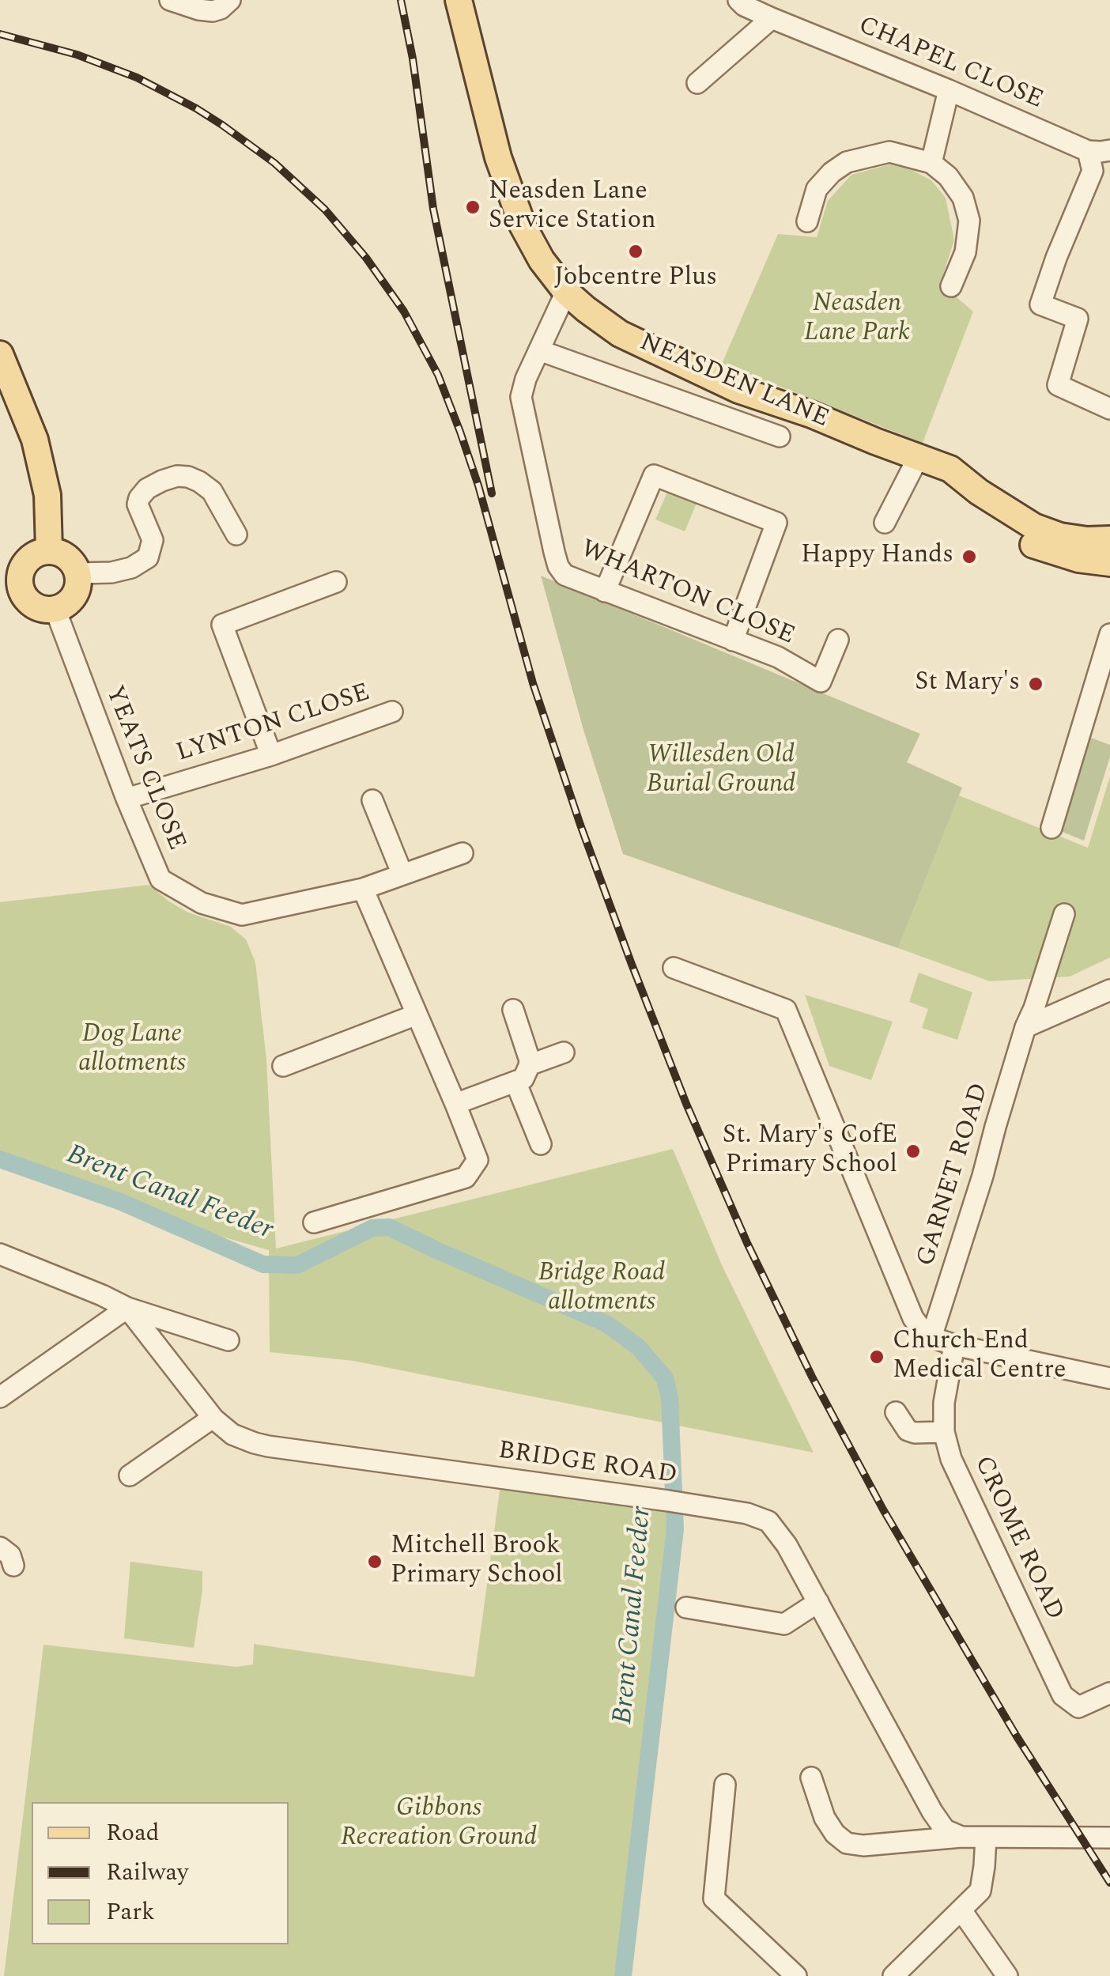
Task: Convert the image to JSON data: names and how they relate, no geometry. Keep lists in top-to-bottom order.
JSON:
{
  "streets": {
    "main road": ["NEASDEN LANE"],
    "street": [
      "CHAPEL CLOSE",
      "WHARTON CLOSE",
      "LYNTON CLOSE",
      "YEATS CLOSE",
      "GARNET ROAD",
      "BRIDGE ROAD",
      "CROME ROAD"
    ]
  },
  "crossings": [
    ["NEASDEN LANE", "WHARTON CLOSE"],
    ["LYNTON CLOSE", "YEATS CLOSE"]
  ],
  "water": ["Brent Canal Feeder"],
  "parks": [
    "Neasden Lane Park",
    "Willesden Old Burial Ground",
    "Dog Lane allotments",
    "Bridge Road allotments",
    "Gibbons Recreation Ground"
  ],
  "places": [
    "Neasden Lane Service Station",
    "Jobcentre Plus",
    "Happy Hands",
    "St Mary's",
    "St. Mary's CofE Primary School",
    "Church End Medical Centre",
    "Mitchell Brook Primary School"
  ],
  "legend": ["Road", "Railway", "Park"]
}
